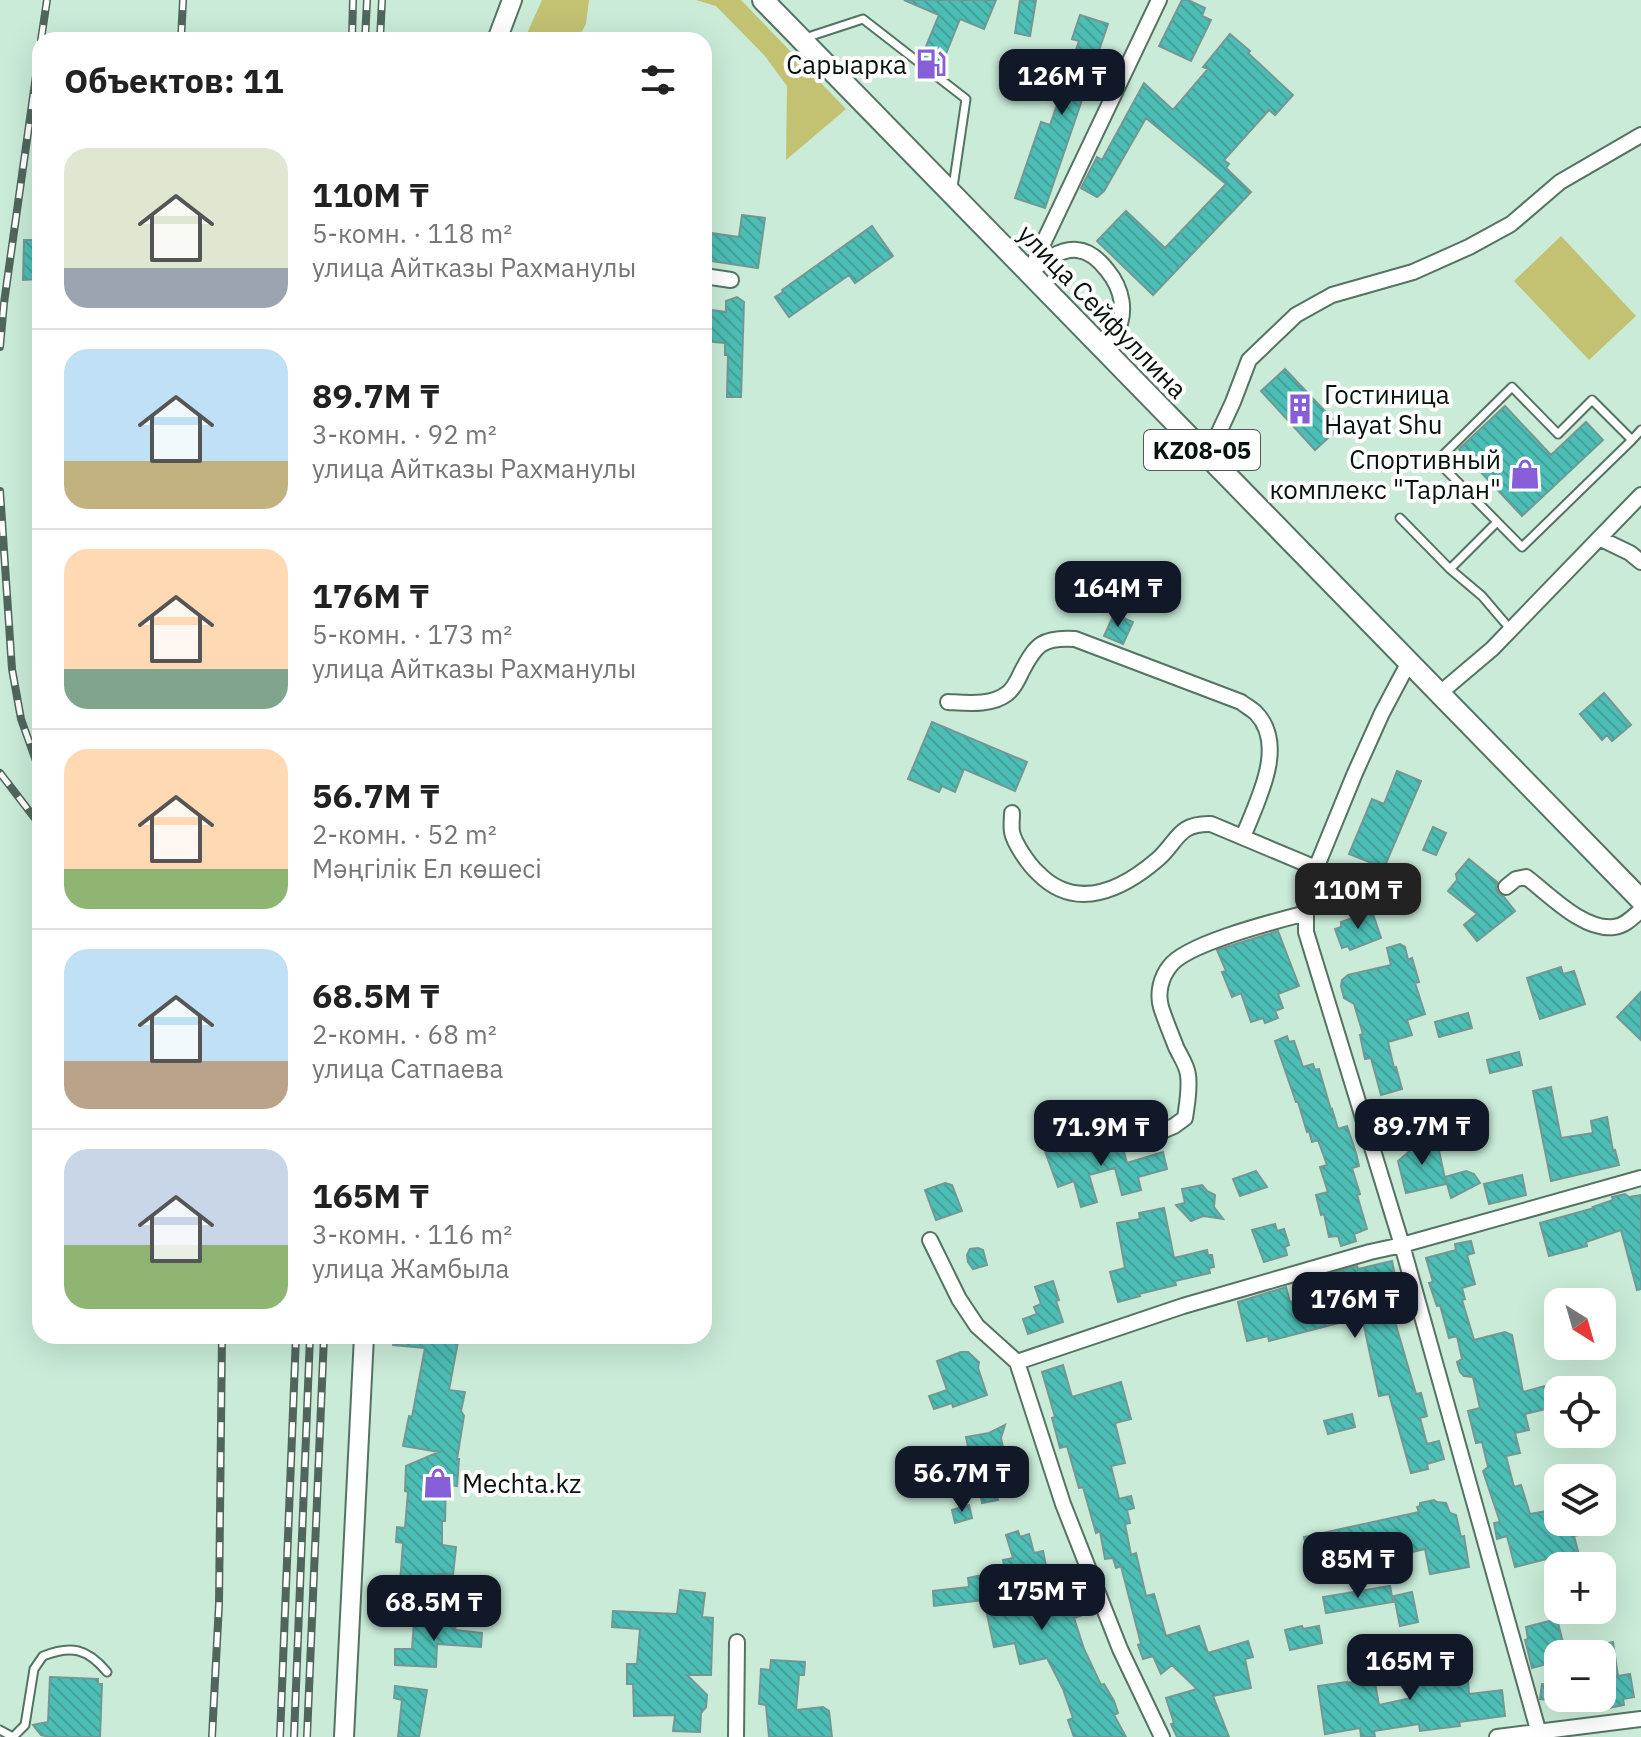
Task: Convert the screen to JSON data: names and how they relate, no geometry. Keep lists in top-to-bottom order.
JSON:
{
  "streets": {
    "main road": ["улица Сейфуллина", "KZ08-05"]
  },
  "places": {
    "fuel station": ["Сарыарка"],
    "building": ["Гостиница Hayat Shu"],
    "shop": ["Спортивный комплекс \"Тарлан\"", "Mechta.kz"]
  },
  "north": "bottom right",
  "page": {
    "heading": "Объектов: 11",
    "price": [
      "126M ₸",
      "164M ₸",
      "110M ₸",
      "89.7M ₸",
      "71.9M ₸",
      "176M ₸",
      "56.7M ₸",
      "85M ₸",
      "175M ₸",
      "68.5M ₸",
      "165M ₸"
    ],
    "list": [
      {
        "name": "110M ₸",
        "note": "5-комн. · 118 m² · улица Айтказы Рахманулы"
      },
      {
        "name": "89.7M ₸",
        "note": "3-комн. · 92 m² · улица Айтказы Рахманулы"
      },
      {
        "name": "176M ₸",
        "note": "5-комн. · 173 m² · улица Айтказы Рахманулы"
      },
      {
        "name": "56.7M ₸",
        "note": "2-комн. · 52 m² · Мәңгілік Ел көшесі"
      },
      {
        "name": "68.5M ₸",
        "note": "2-комн. · 68 m² · улица Сатпаева"
      },
      {
        "name": "165M ₸",
        "note": "3-комн. · 116 m² · улица Жамбыла"
      }
    ],
    "map_buttons": ["+", "−"]
  }
}
